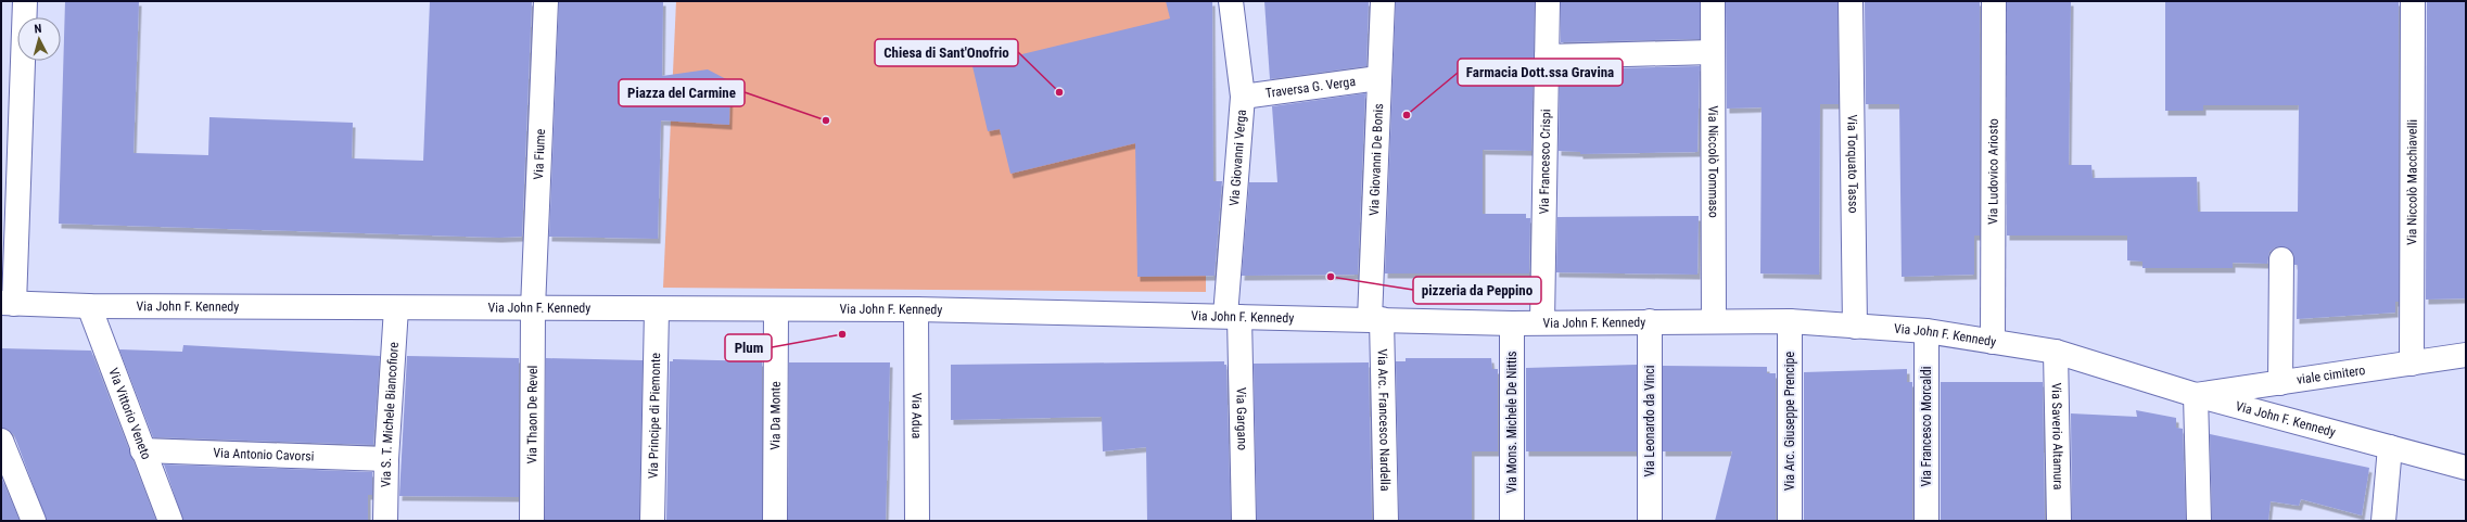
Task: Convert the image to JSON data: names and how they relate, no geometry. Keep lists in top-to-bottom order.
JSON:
{
  "streets": {
    "street": [
      "Traversa G. Verga",
      "Via Fiume",
      "Via Giovanni Verga",
      "Via Giovanni De Bonis",
      "Via Francesco Crispi",
      "Via Niccolò Tommaso",
      "Via Torquato Tasso",
      "Via Ludovico Ariosto",
      "Via Niccolò Macchiavelli",
      "Via John F. Kennedy",
      "viale cimitero",
      "Via Vittorio Veneto",
      "Via S. T. Michele Biancofiore",
      "Via Thaon De Revel",
      "Via Principe di Piemonte",
      "Via Da Monte",
      "Via Adua",
      "Via Gargano",
      "Via Arc. Francesco Nardella",
      "Via Leonardo da Vinci",
      "Via Arc. Giuseppe Prencipe",
      "Via Mons. Michele De Nittis",
      "Via Francesco Morcaldi",
      "Via Saverio Altamura",
      "Via Antonio Cavorsi"
    ]
  },
  "crossings": [
    ["Traversa G. Verga", "Via Giovanni Verga"],
    ["Traversa G. Verga", "Via Giovanni De Bonis"],
    ["Via Fiume", "Via John F. Kennedy"],
    ["Via Fiume", "Via Thaon De Revel"],
    ["Via Giovanni Verga", "Via John F. Kennedy"],
    ["Via Giovanni Verga", "Via Gargano"],
    ["Via Giovanni De Bonis", "Via John F. Kennedy"],
    ["Via Giovanni De Bonis", "Via Arc. Francesco Nardella"],
    ["Via Francesco Crispi", "Via John F. Kennedy"],
    ["Via Niccolò Tommaso", "Via John F. Kennedy"],
    ["Via Torquato Tasso", "Via John F. Kennedy"],
    ["Via Ludovico Ariosto", "Via John F. Kennedy"],
    ["Via Niccolò Macchiavelli", "viale cimitero"],
    ["Via John F. Kennedy", "viale cimitero"],
    ["Via John F. Kennedy", "Via Vittorio Veneto"],
    ["Via John F. Kennedy", "Via S. T. Michele Biancofiore"],
    ["Via John F. Kennedy", "Via Thaon De Revel"],
    ["Via John F. Kennedy", "Via Principe di Piemonte"],
    ["Via John F. Kennedy", "Via Da Monte"],
    ["Via John F. Kennedy", "Via Adua"],
    ["Via John F. Kennedy", "Via Gargano"],
    ["Via John F. Kennedy", "Via Arc. Francesco Nardella"],
    ["Via John F. Kennedy", "Via Leonardo da Vinci"],
    ["Via John F. Kennedy", "Via Arc. Giuseppe Prencipe"],
    ["Via John F. Kennedy", "Via Mons. Michele De Nittis"],
    ["Via John F. Kennedy", "Via Francesco Morcaldi"],
    ["Via John F. Kennedy", "Via Saverio Altamura"],
    ["Via Vittorio Veneto", "Via Antonio Cavorsi"],
    ["Via S. T. Michele Biancofiore", "Via Antonio Cavorsi"]
  ],
  "places": [
    "Chiesa di Sant'Onofrio",
    "Farmacia Dott.ssa Gravina",
    "Piazza del Carmine",
    "pizzeria da Peppino",
    "Plum"
  ],
  "north": "top"
}
